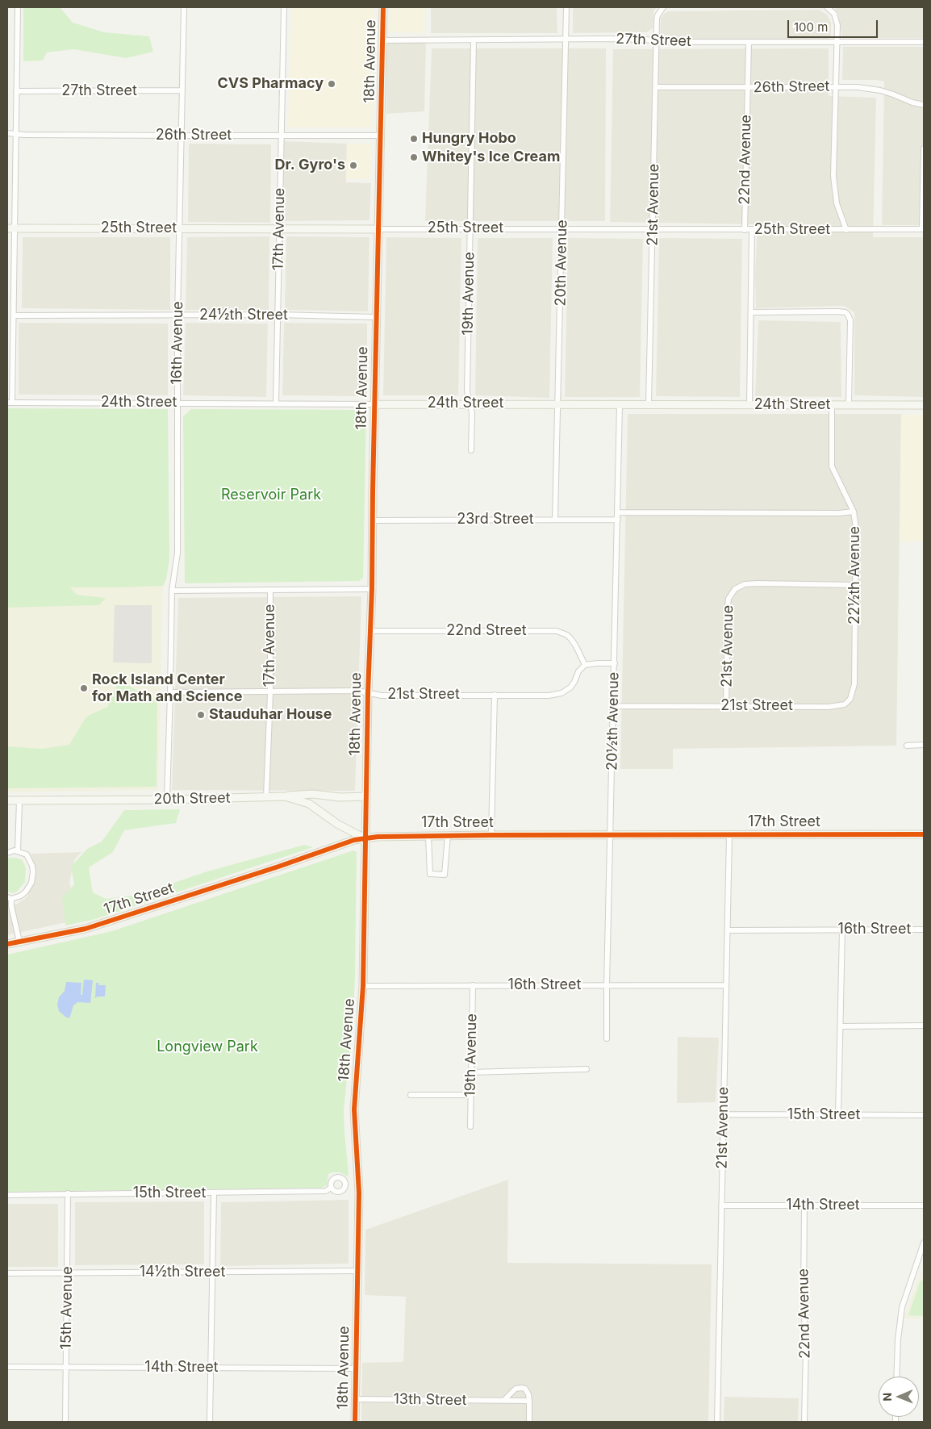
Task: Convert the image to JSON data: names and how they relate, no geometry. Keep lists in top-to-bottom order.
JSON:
{
  "streets": {
    "street": [
      "27th Street",
      "18th Avenue",
      "26th Street",
      "22nd Avenue",
      "21st Avenue",
      "25th Street",
      "17th Avenue",
      "20th Avenue",
      "19th Avenue",
      "24½th Street",
      "16th Avenue",
      "24th Street",
      "23rd Street",
      "22½th Avenue",
      "22nd Street",
      "21st Street",
      "20½th Avenue",
      "20th Street",
      "17th Street",
      "16th Street",
      "15th Street",
      "14th Street",
      "14½th Street",
      "15th Avenue",
      "13th Street"
    ]
  },
  "crossings": [
    ["27th Street", "18th Avenue"],
    ["27th Street", "22nd Avenue"],
    ["27th Street", "21st Avenue"],
    ["27th Street", "20th Avenue"],
    ["27th Street", "19th Avenue"],
    ["27th Street", "16th Avenue"],
    ["18th Avenue", "26th Street"],
    ["18th Avenue", "25th Street"],
    ["18th Avenue", "24½th Street"],
    ["18th Avenue", "24th Street"],
    ["18th Avenue", "23rd Street"],
    ["18th Avenue", "22nd Street"],
    ["18th Avenue", "21st Street"],
    ["18th Avenue", "20th Street"],
    ["18th Avenue", "17th Street"],
    ["18th Avenue", "16th Street"],
    ["18th Avenue", "14th Street"],
    ["18th Avenue", "14½th Street"],
    ["18th Avenue", "13th Street"],
    ["26th Street", "22nd Avenue"],
    ["26th Street", "21st Avenue"],
    ["26th Street", "17th Avenue"],
    ["26th Street", "16th Avenue"],
    ["22nd Avenue", "25th Street"],
    ["22nd Avenue", "14th Street"],
    ["21st Avenue", "25th Street"],
    ["21st Avenue", "24th Street"],
    ["21st Avenue", "22½th Avenue"],
    ["21st Avenue", "21st Street"],
    ["21st Avenue", "17th Street"],
    ["21st Avenue", "16th Street"],
    ["21st Avenue", "15th Street"],
    ["21st Avenue", "14th Street"],
    ["25th Street", "17th Avenue"],
    ["25th Street", "20th Avenue"],
    ["25th Street", "19th Avenue"],
    ["25th Street", "16th Avenue"],
    ["17th Avenue", "24½th Street"],
    ["17th Avenue", "24th Street"],
    ["17th Avenue", "21st Street"],
    ["17th Avenue", "20th Street"],
    ["20th Avenue", "24th Street"],
    ["20th Avenue", "23rd Street"],
    ["19th Avenue", "24th Street"],
    ["19th Avenue", "16th Street"],
    ["24½th Street", "16th Avenue"],
    ["16th Avenue", "24th Street"],
    ["16th Avenue", "21st Street"],
    ["16th Avenue", "20th Street"],
    ["24th Street", "22½th Avenue"],
    ["24th Street", "20½th Avenue"],
    ["23rd Street", "20½th Avenue"],
    ["22½th Avenue", "21st Street"],
    ["22nd Street", "21st Street"],
    ["21st Street", "20½th Avenue"],
    ["20½th Avenue", "17th Street"],
    ["20½th Avenue", "16th Street"],
    ["20th Street", "17th Street"],
    ["15th Street", "15th Avenue"],
    ["14th Street", "15th Avenue"],
    ["14½th Street", "15th Avenue"]
  ],
  "parks": ["Reservoir Park", "Longview Park"],
  "places": [
    "CVS Pharmacy",
    "Hungry Hobo",
    "Whitey's Ice Cream",
    "Dr. Gyro's",
    "Rock Island Center for Math and Science",
    "Stauduhar House"
  ],
  "scale_bar": "100 m",
  "north": "left"
}
